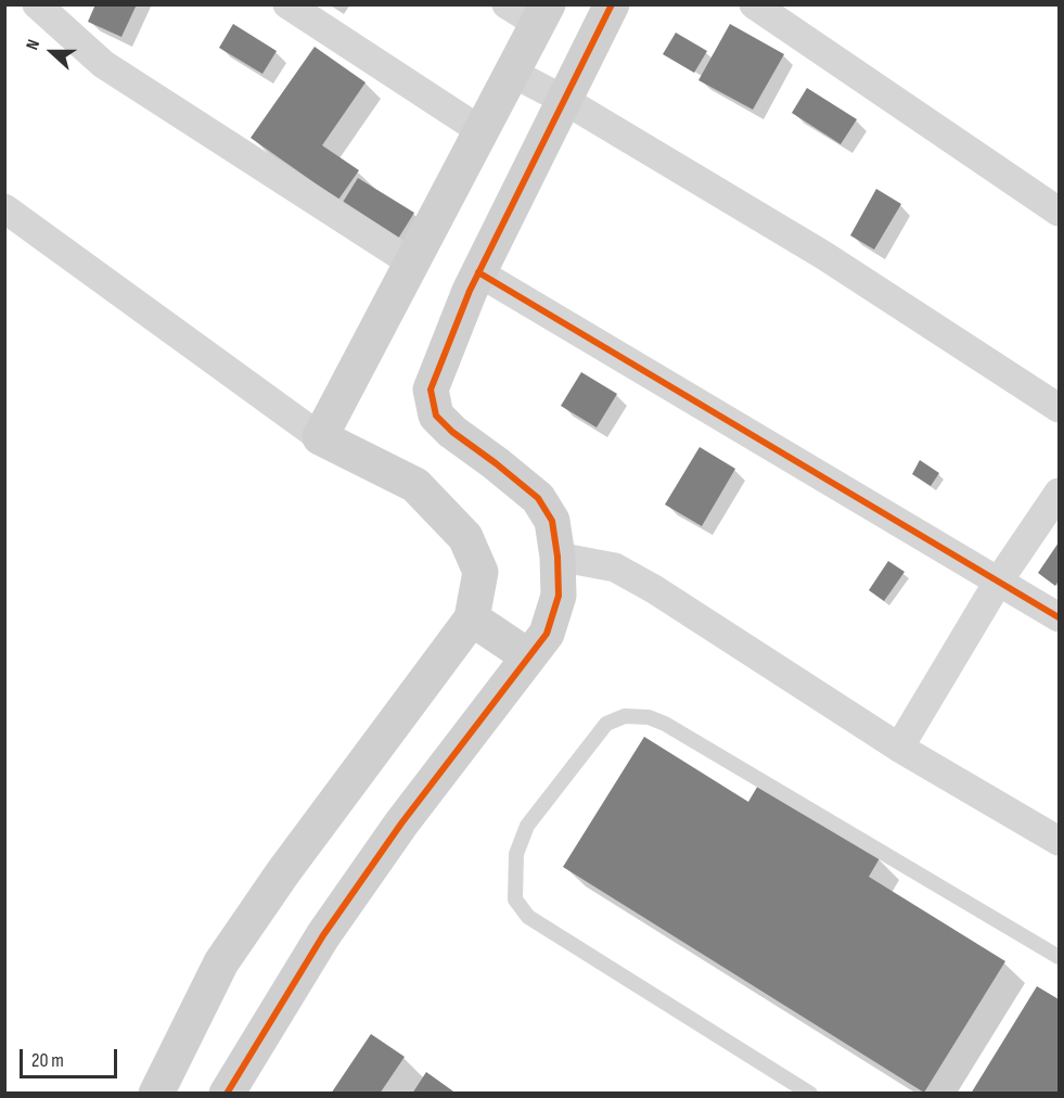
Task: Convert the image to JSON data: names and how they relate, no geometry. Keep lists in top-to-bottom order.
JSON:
{
  "scale_bar": "20 m",
  "north": "left"
}
